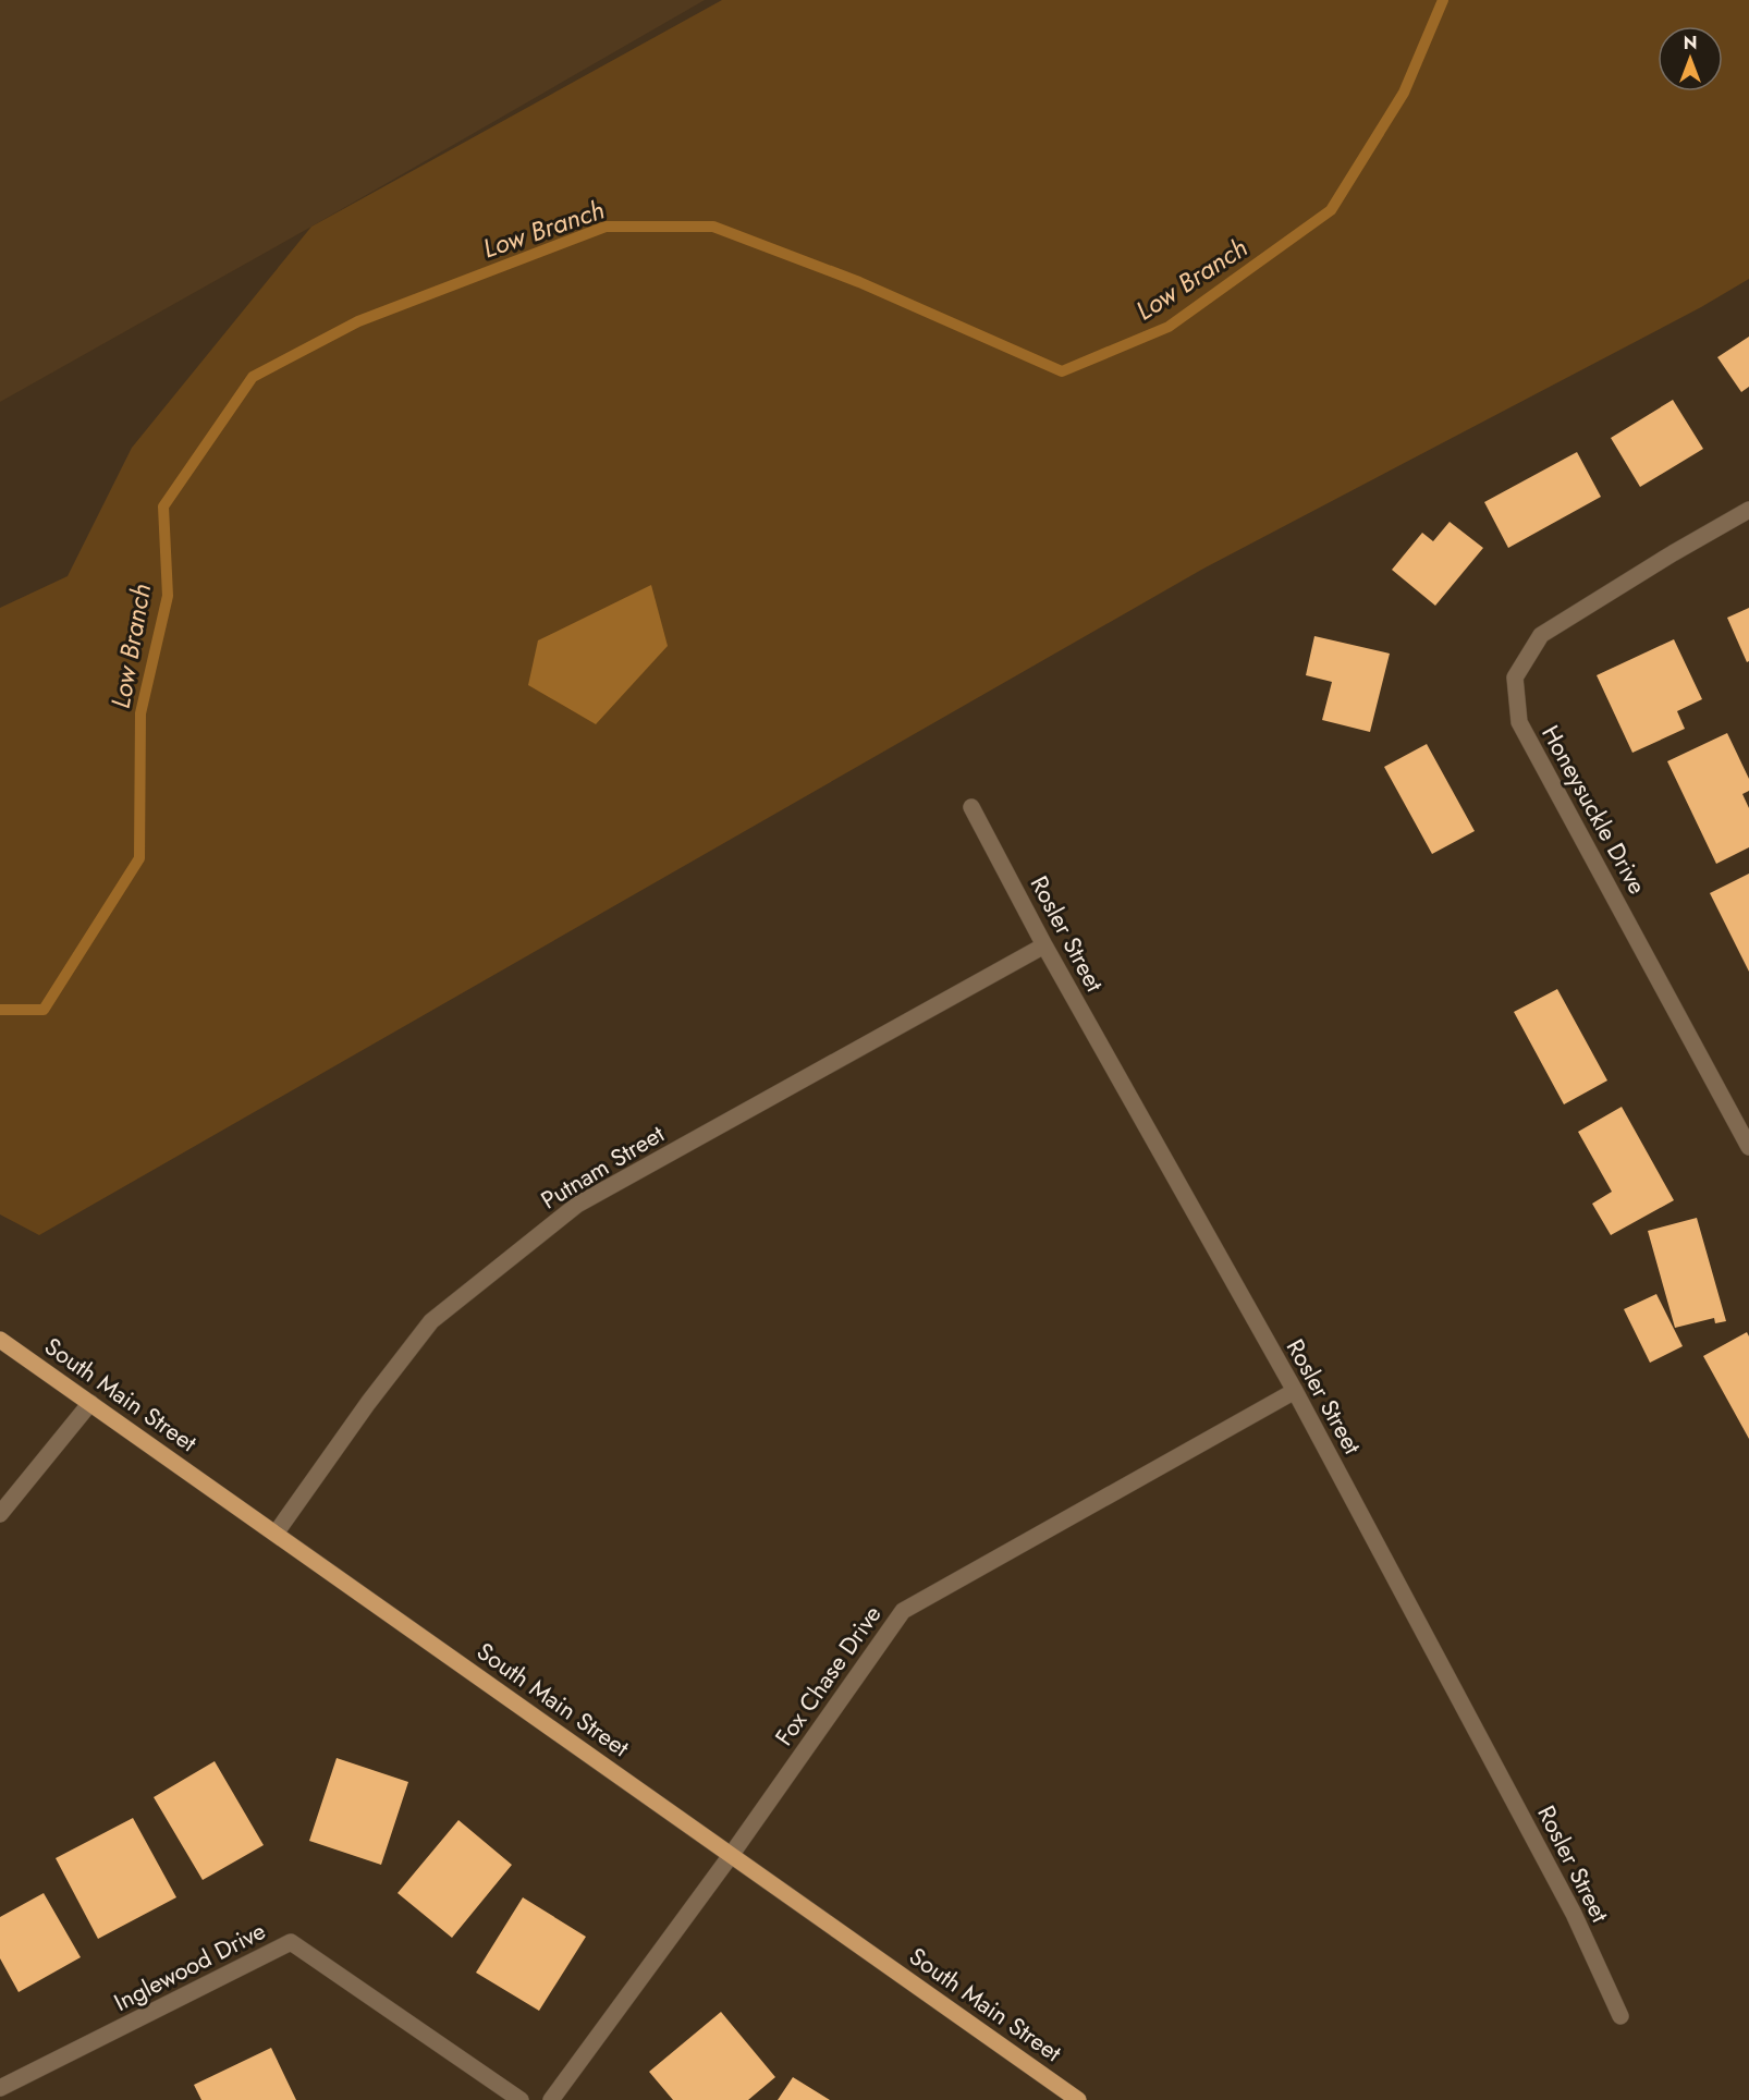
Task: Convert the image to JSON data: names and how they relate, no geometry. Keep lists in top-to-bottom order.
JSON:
{
  "streets": {
    "main road": ["South Main Street"],
    "street": [
      "Honeysuckle Drive",
      "Rosler Street",
      "Putnam Street",
      "Fox Chase Drive",
      "Inglewood Drive"
    ]
  },
  "crossings": [
    ["Rosler Street", "Putnam Street"],
    ["Rosler Street", "Fox Chase Drive"],
    ["Putnam Street", "South Main Street"],
    ["South Main Street", "Fox Chase Drive"]
  ],
  "water": ["Low Branch"],
  "north": "top"
}
